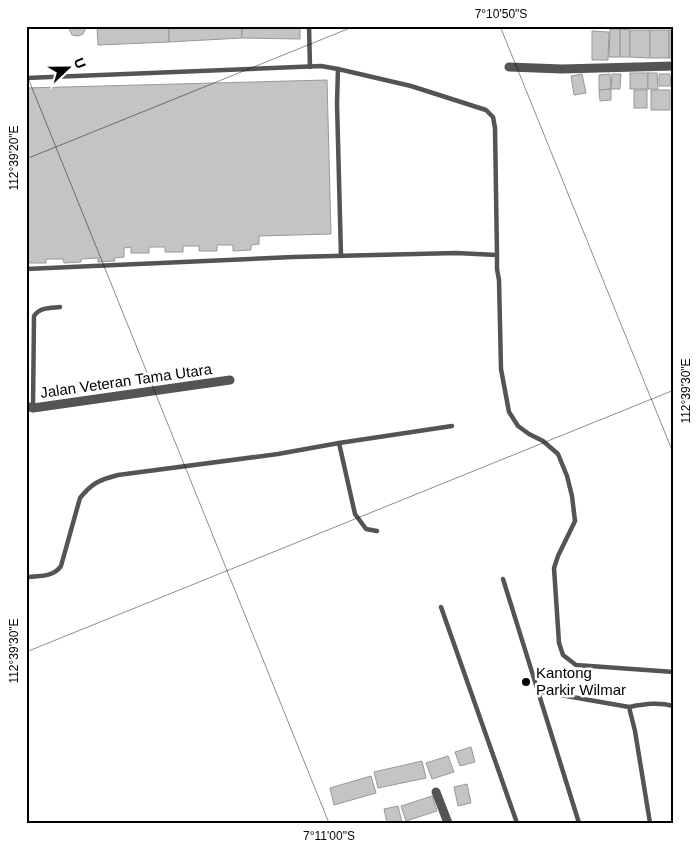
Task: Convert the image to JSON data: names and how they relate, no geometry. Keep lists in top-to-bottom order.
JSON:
{
  "streets": {
    "street": ["Jalan Veteran Tama Utara"]
  },
  "places": ["Kantong Parkir Wilmar"],
  "north": "right",
  "coordinates": [
    "7°10'50\"S",
    "112°39'20\"E",
    "112°39'30\"E",
    "7°11'00\"S"
  ]
}
